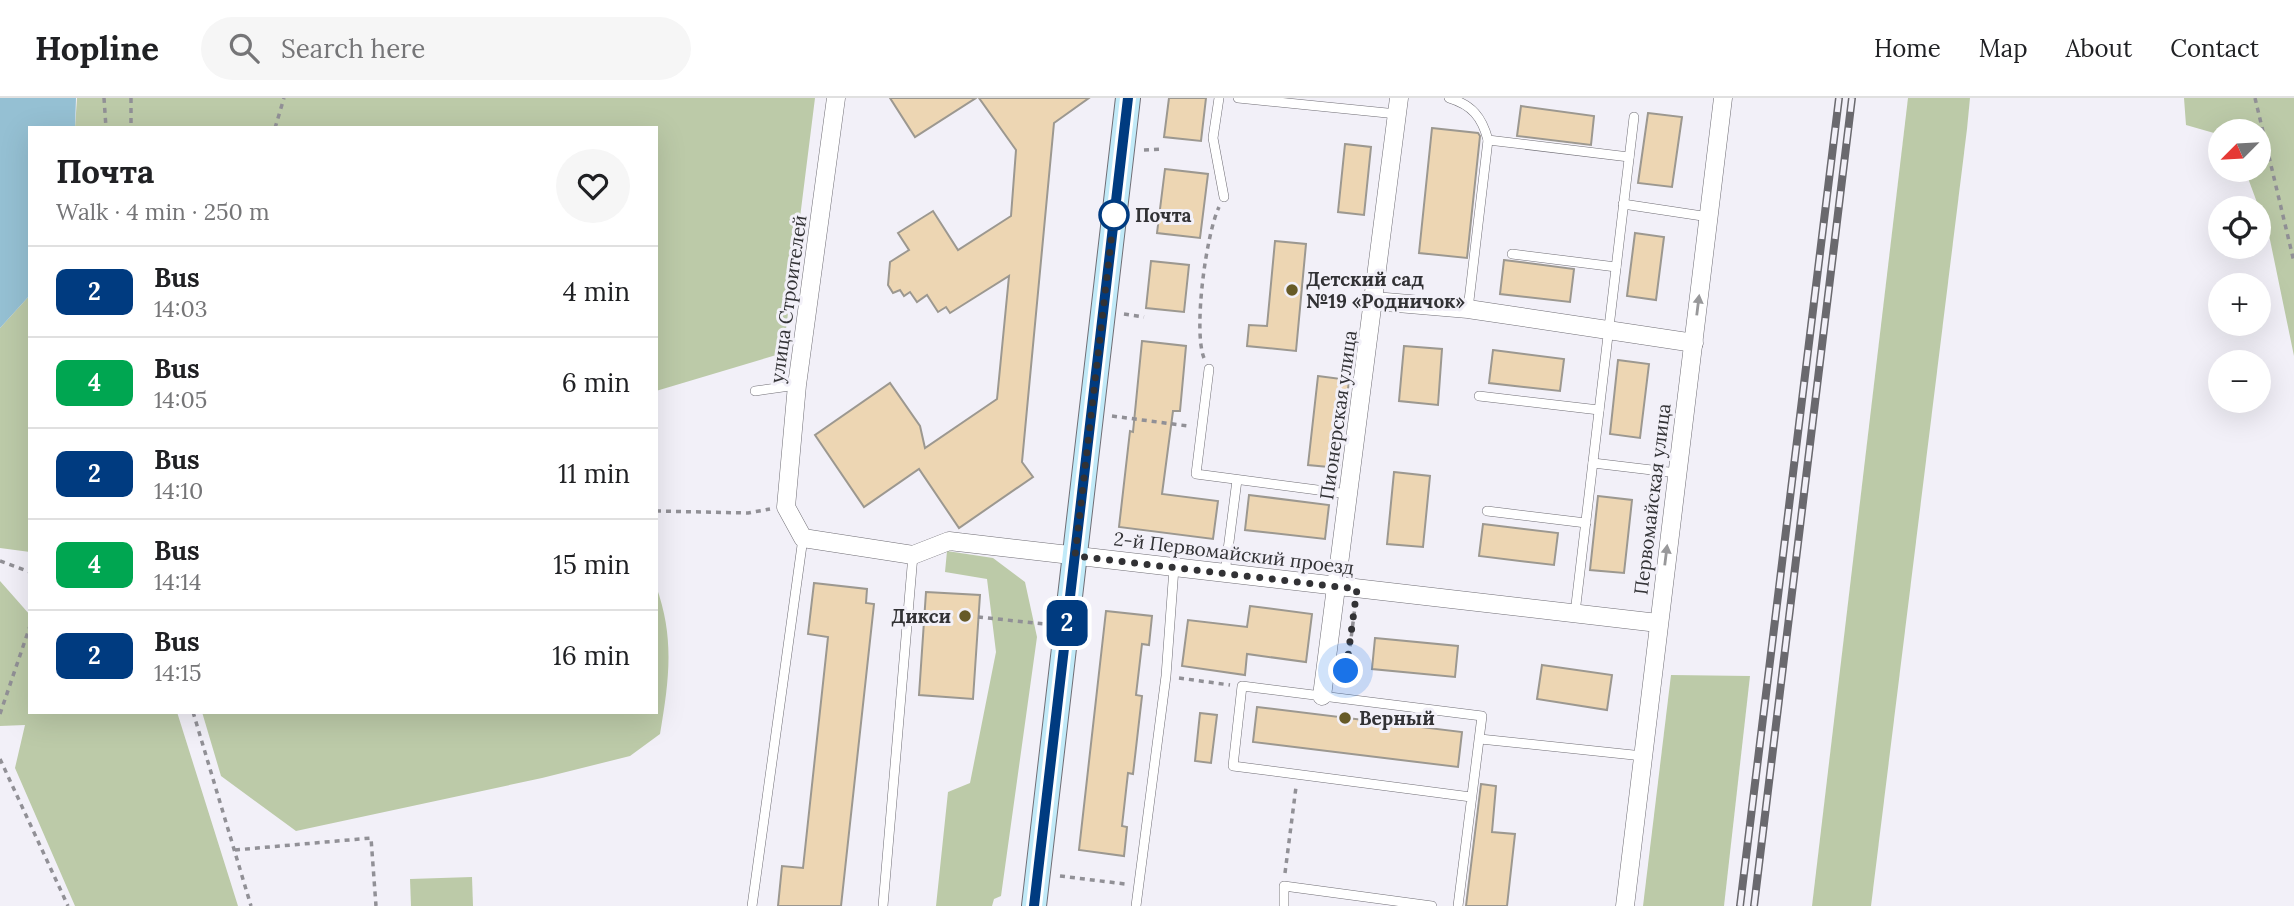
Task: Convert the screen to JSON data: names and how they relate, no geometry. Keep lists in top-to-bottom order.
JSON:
{
  "streets": {
    "street": [
      "улица Строителей",
      "Пионерская улица",
      "Первомайская улица",
      "2-й Первомайский проезд"
    ]
  },
  "crossings": [
    ["Пионерская улица", "2-й Первомайский проезд"],
    ["Первомайская улица", "2-й Первомайский проезд"]
  ],
  "places": [
    "Почта",
    "Детский сад №19 «Родничок»",
    "Дикси",
    "Верный"
  ],
  "lines": ["bus line 2"],
  "north": "bottom left",
  "page": {
    "header": "Hopline",
    "search": "Search here",
    "nav": [
      "Home",
      "Map",
      "About",
      "Contact"
    ],
    "on_map": "2",
    "map_buttons": ["+", "−"],
    "heading": ["Почта", "Walk · 4 min · 250 m"],
    "list": [
      {
        "mark": "2",
        "name": "Bus",
        "note": "14:03",
        "value": "4 min"
      },
      {
        "mark": "4",
        "name": "Bus",
        "note": "14:05",
        "value": "6 min"
      },
      {
        "mark": "2",
        "name": "Bus",
        "note": "14:10",
        "value": "11 min"
      },
      {
        "mark": "4",
        "name": "Bus",
        "note": "14:14",
        "value": "15 min"
      },
      {
        "mark": "2",
        "name": "Bus",
        "note": "14:15",
        "value": "16 min"
      }
    ]
  }
}
